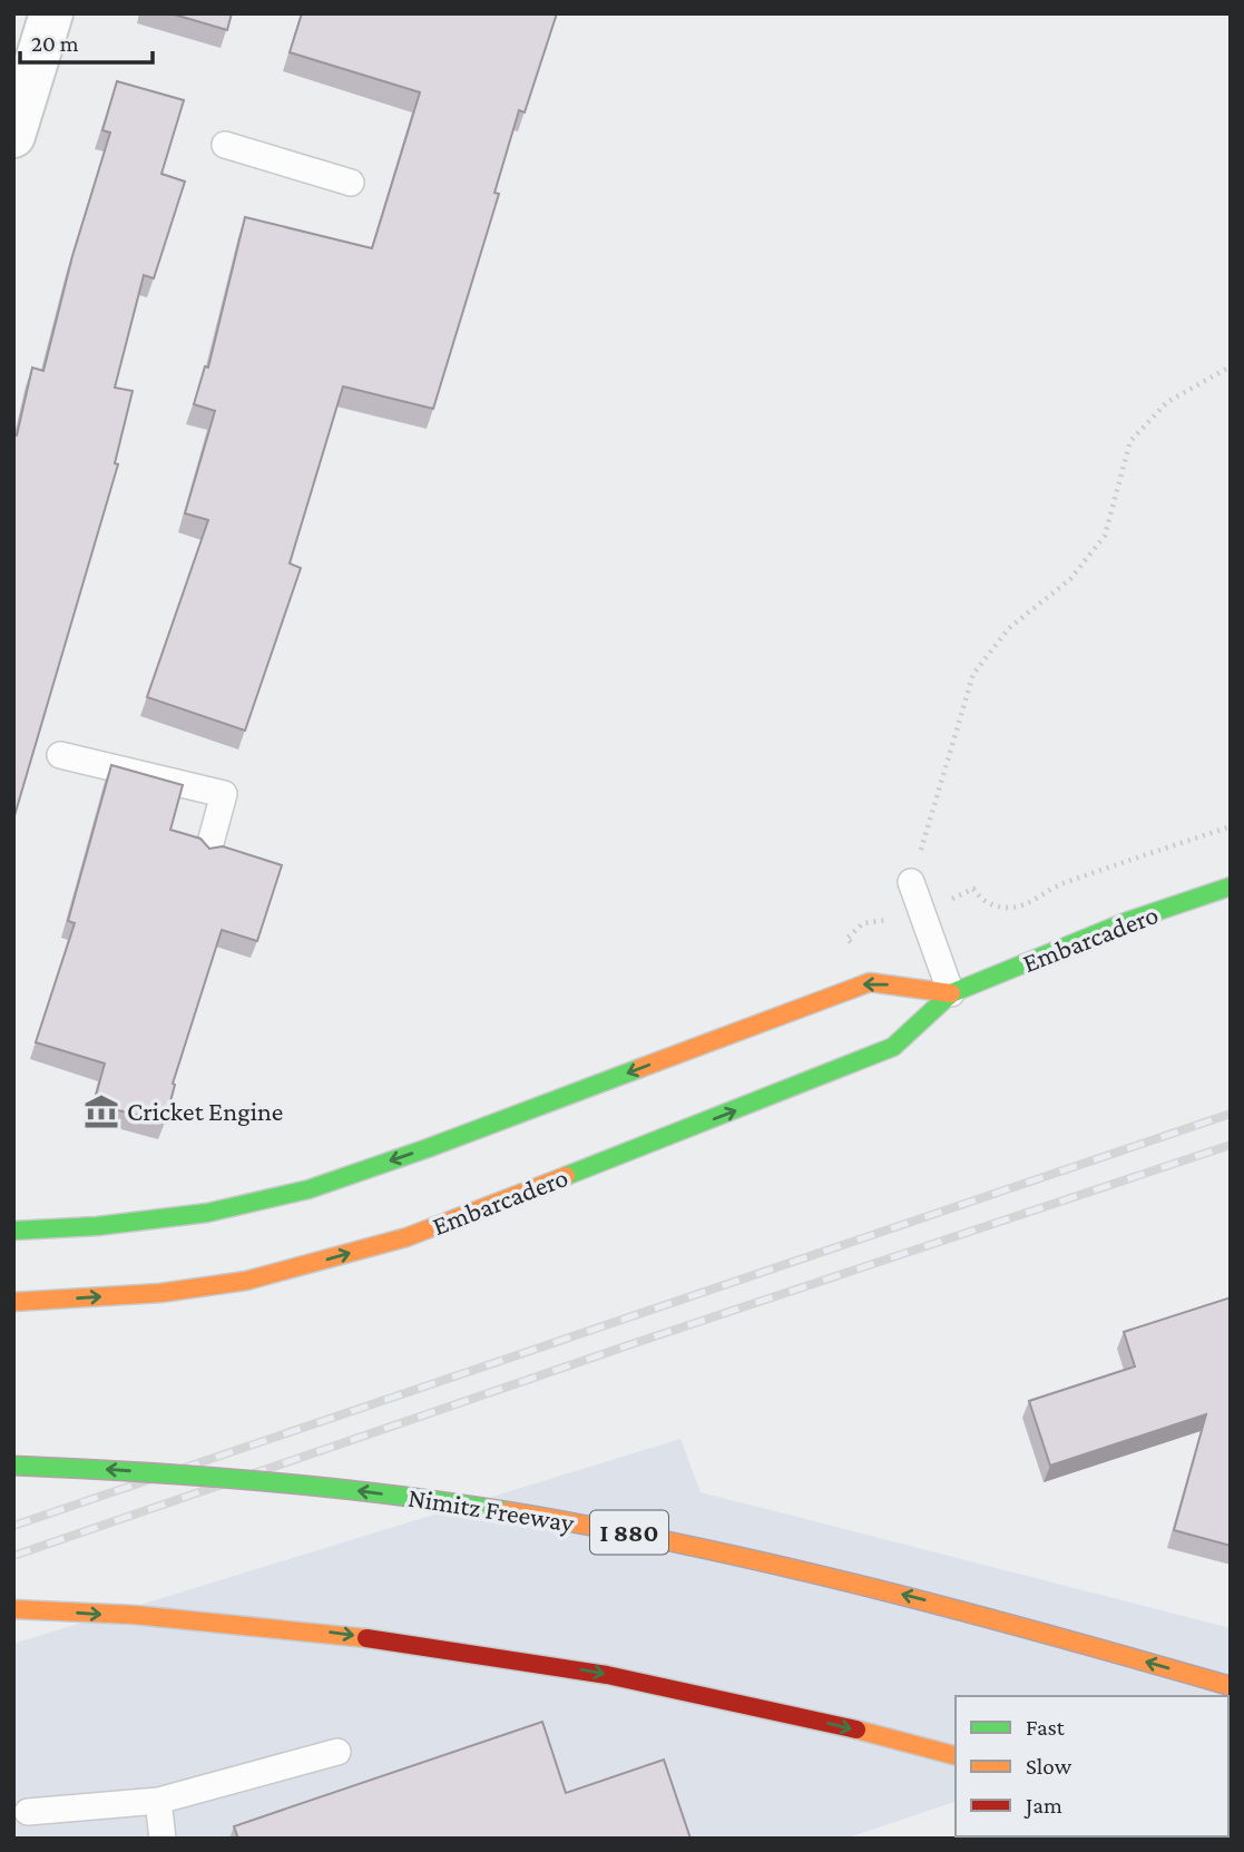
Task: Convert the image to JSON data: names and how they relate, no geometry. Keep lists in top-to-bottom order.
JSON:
{
  "streets": {
    "main road": ["Embarcadero", "Nimitz Freeway", "I 880"]
  },
  "places": {
    "museum": ["Cricket Engine"]
  },
  "legend": ["Fast", "Slow", "Jam"],
  "scale_bar": "20 m"
}
